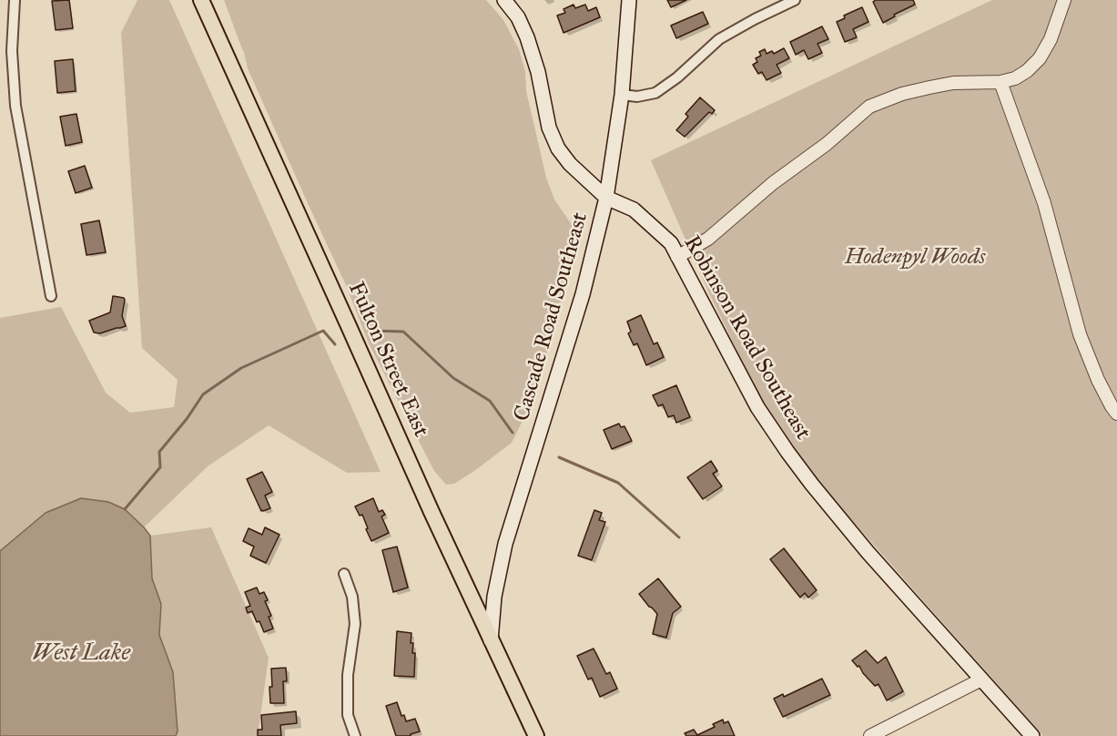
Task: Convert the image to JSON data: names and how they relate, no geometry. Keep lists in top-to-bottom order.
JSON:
{
  "streets": {
    "main road": ["Cascade Road Southeast", "Robinson Road Southeast", "Fulton Street East"]
  },
  "crossings": [
    ["Cascade Road Southeast", "Robinson Road Southeast"],
    ["Cascade Road Southeast", "Fulton Street East"]
  ],
  "water": ["West Lake"],
  "parks": ["Hodenpyl Woods"]
}
